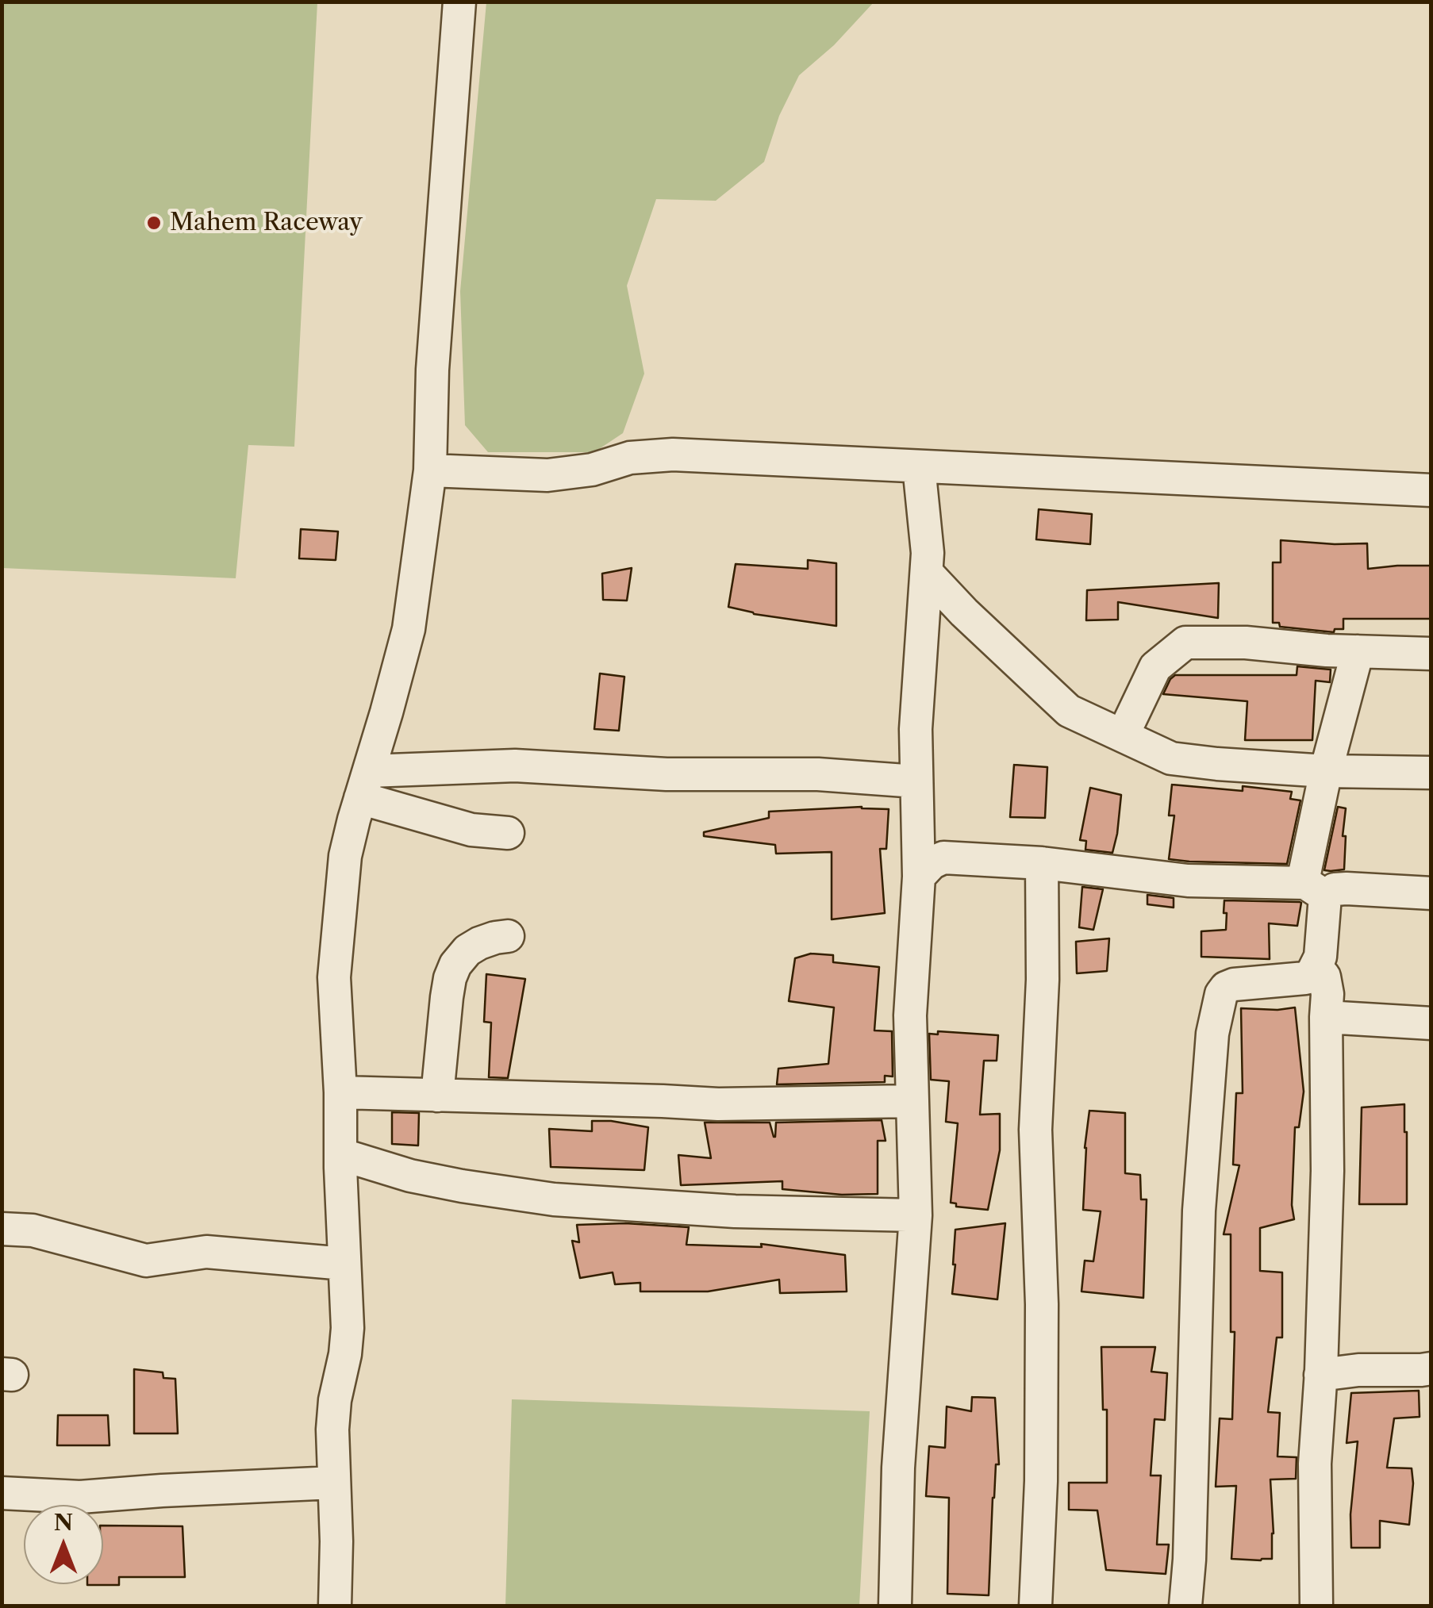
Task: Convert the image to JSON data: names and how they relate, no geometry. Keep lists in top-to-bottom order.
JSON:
{
  "places": ["Mahem Raceway"],
  "north": "top"
}
